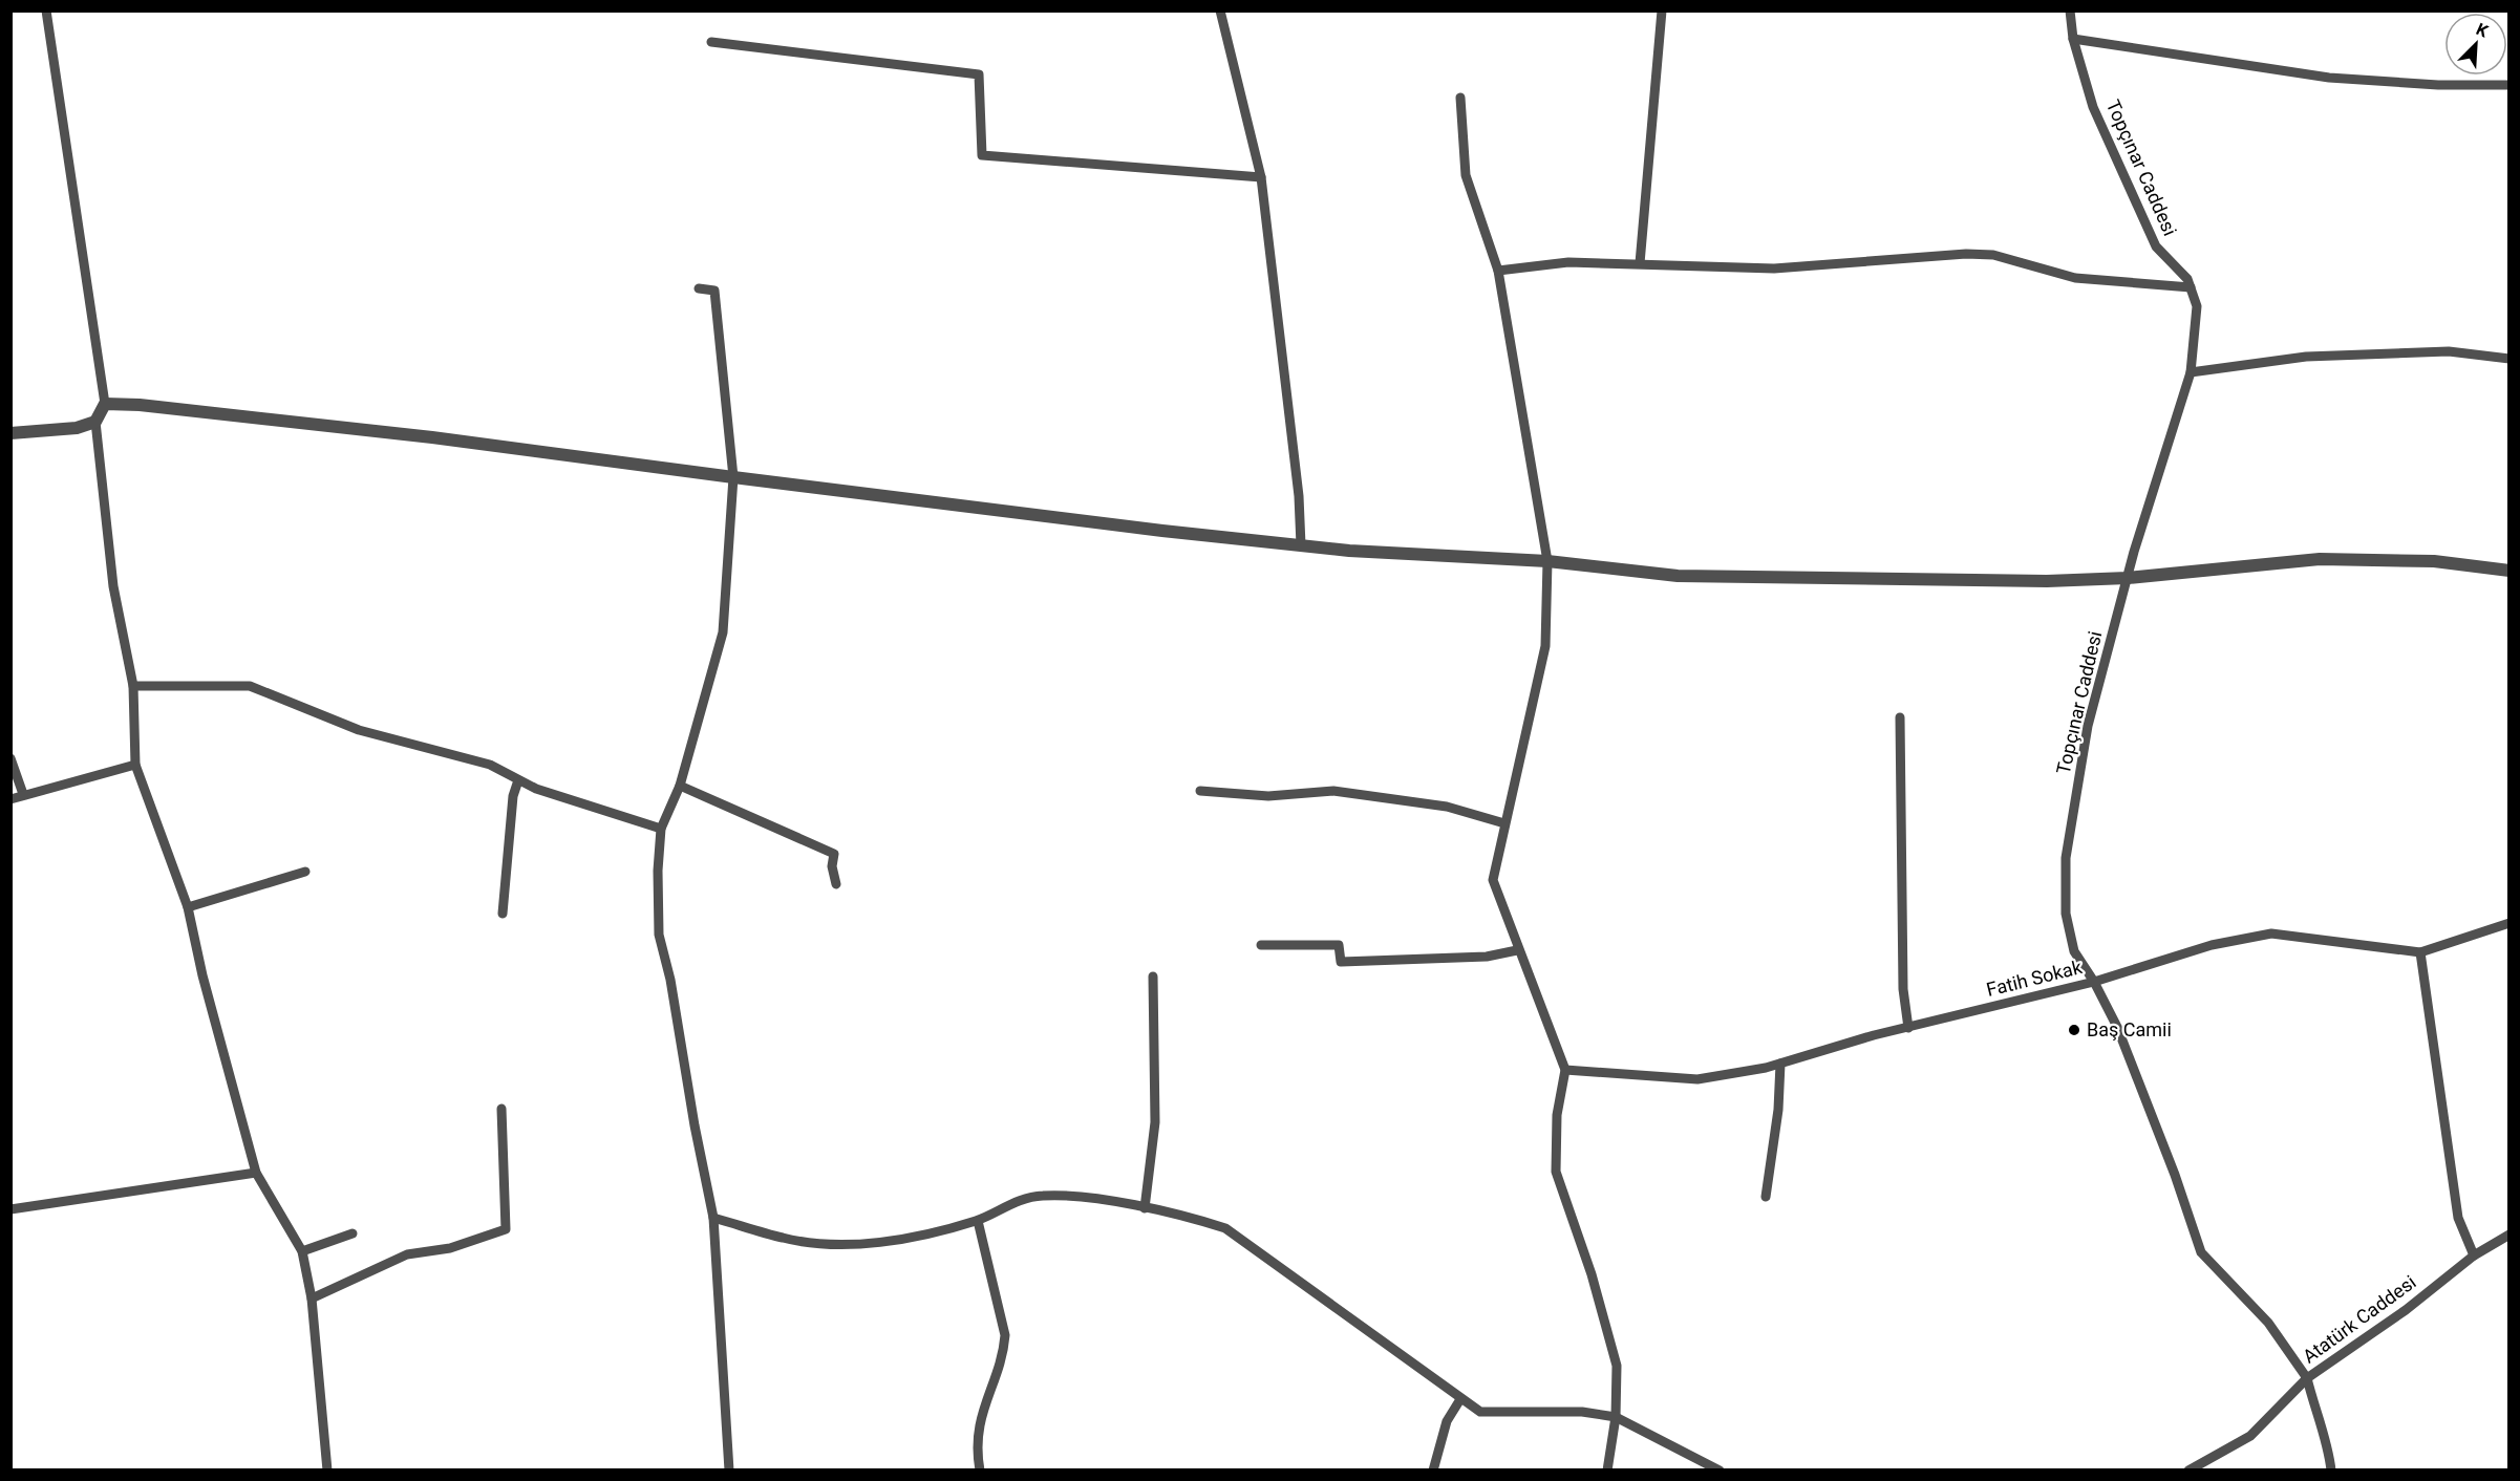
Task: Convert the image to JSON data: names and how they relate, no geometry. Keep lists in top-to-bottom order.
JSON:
{
  "streets": {
    "street": ["Topçınar Caddesi", "Fatih Sokak", "Atatürk Caddesi"]
  },
  "crossings": [
    ["Topçınar Caddesi", "Fatih Sokak"],
    ["Topçınar Caddesi", "Atatürk Caddesi"]
  ],
  "places": ["Baş Camii"],
  "north": "top right"
}
